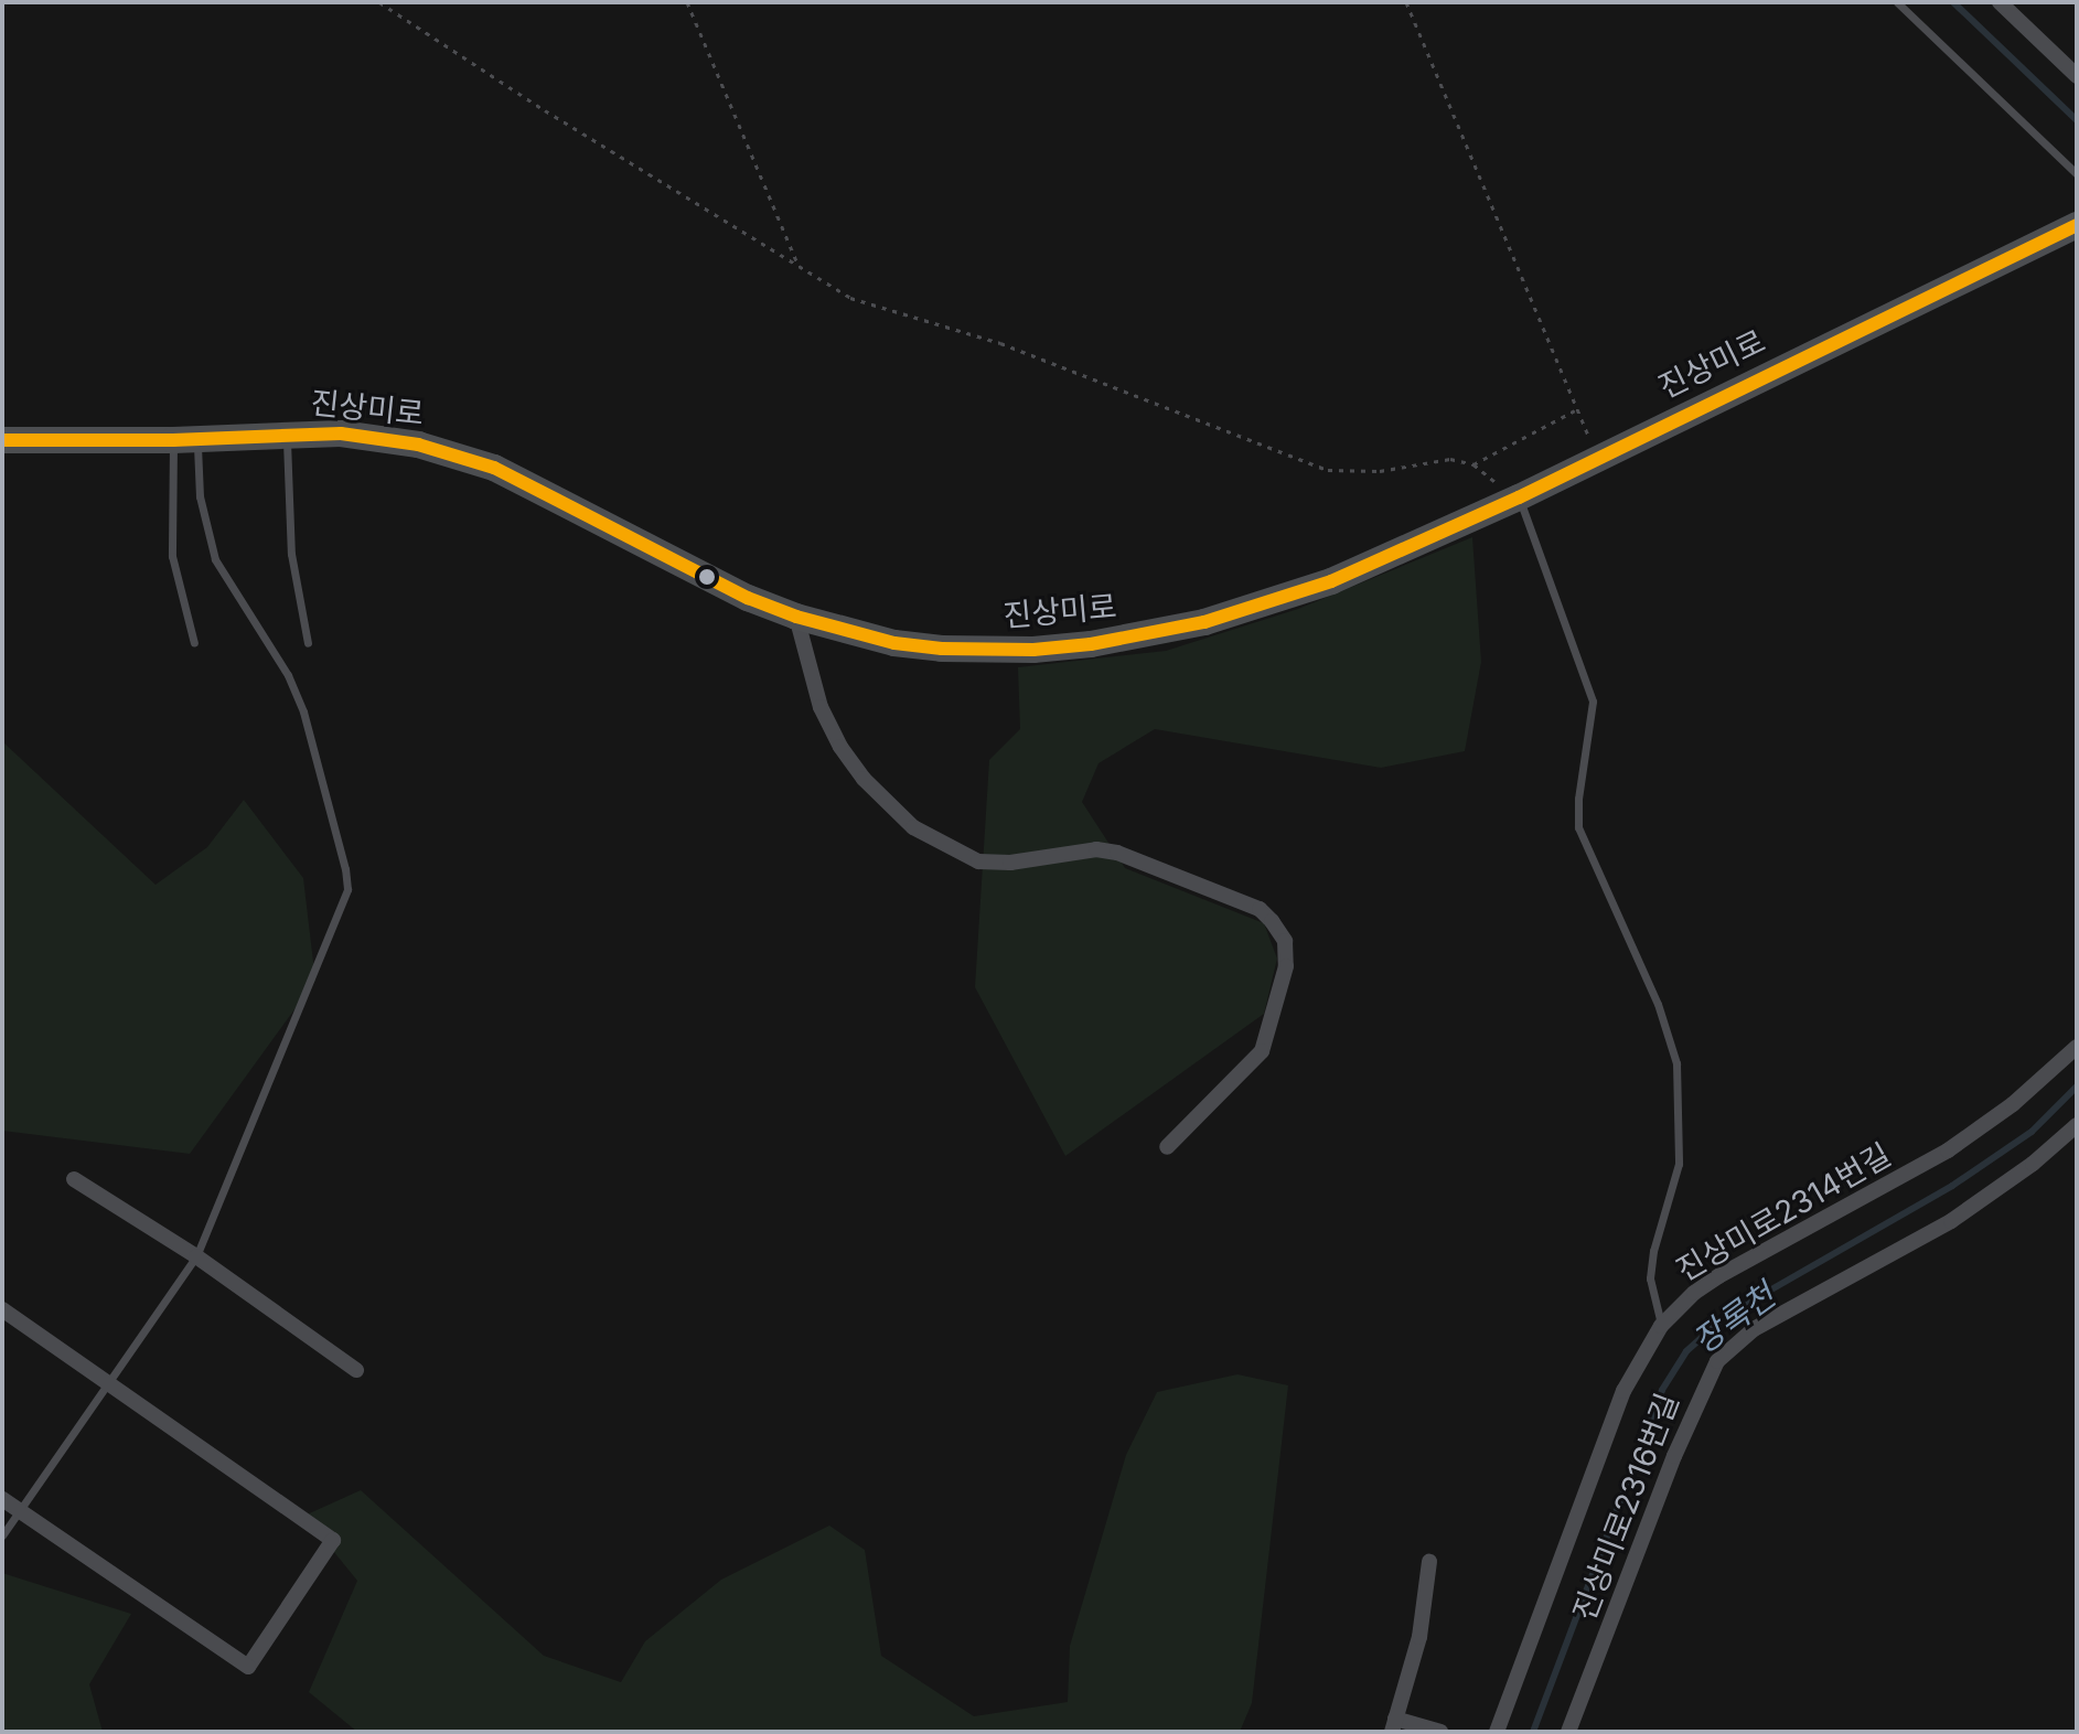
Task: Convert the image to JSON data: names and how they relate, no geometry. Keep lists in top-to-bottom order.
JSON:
{
  "streets": {
    "main road": ["진상미로"],
    "street": ["진상미로2314번길", "진상미로2316번길"]
  },
  "water": ["장록천"]
}
